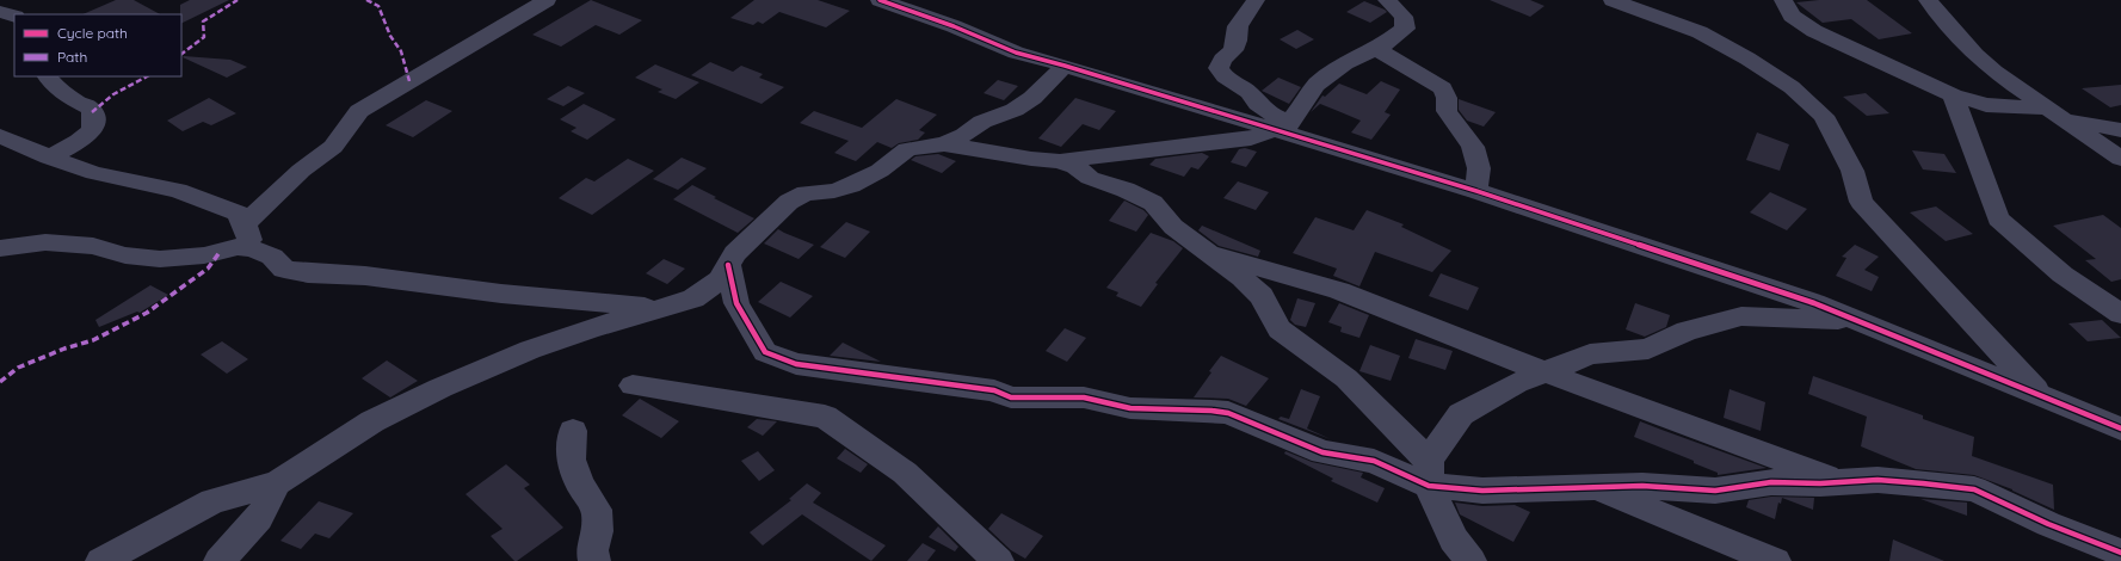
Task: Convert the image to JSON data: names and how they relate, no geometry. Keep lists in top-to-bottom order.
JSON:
{
  "legend": ["Cycle path", "Path"]
}
